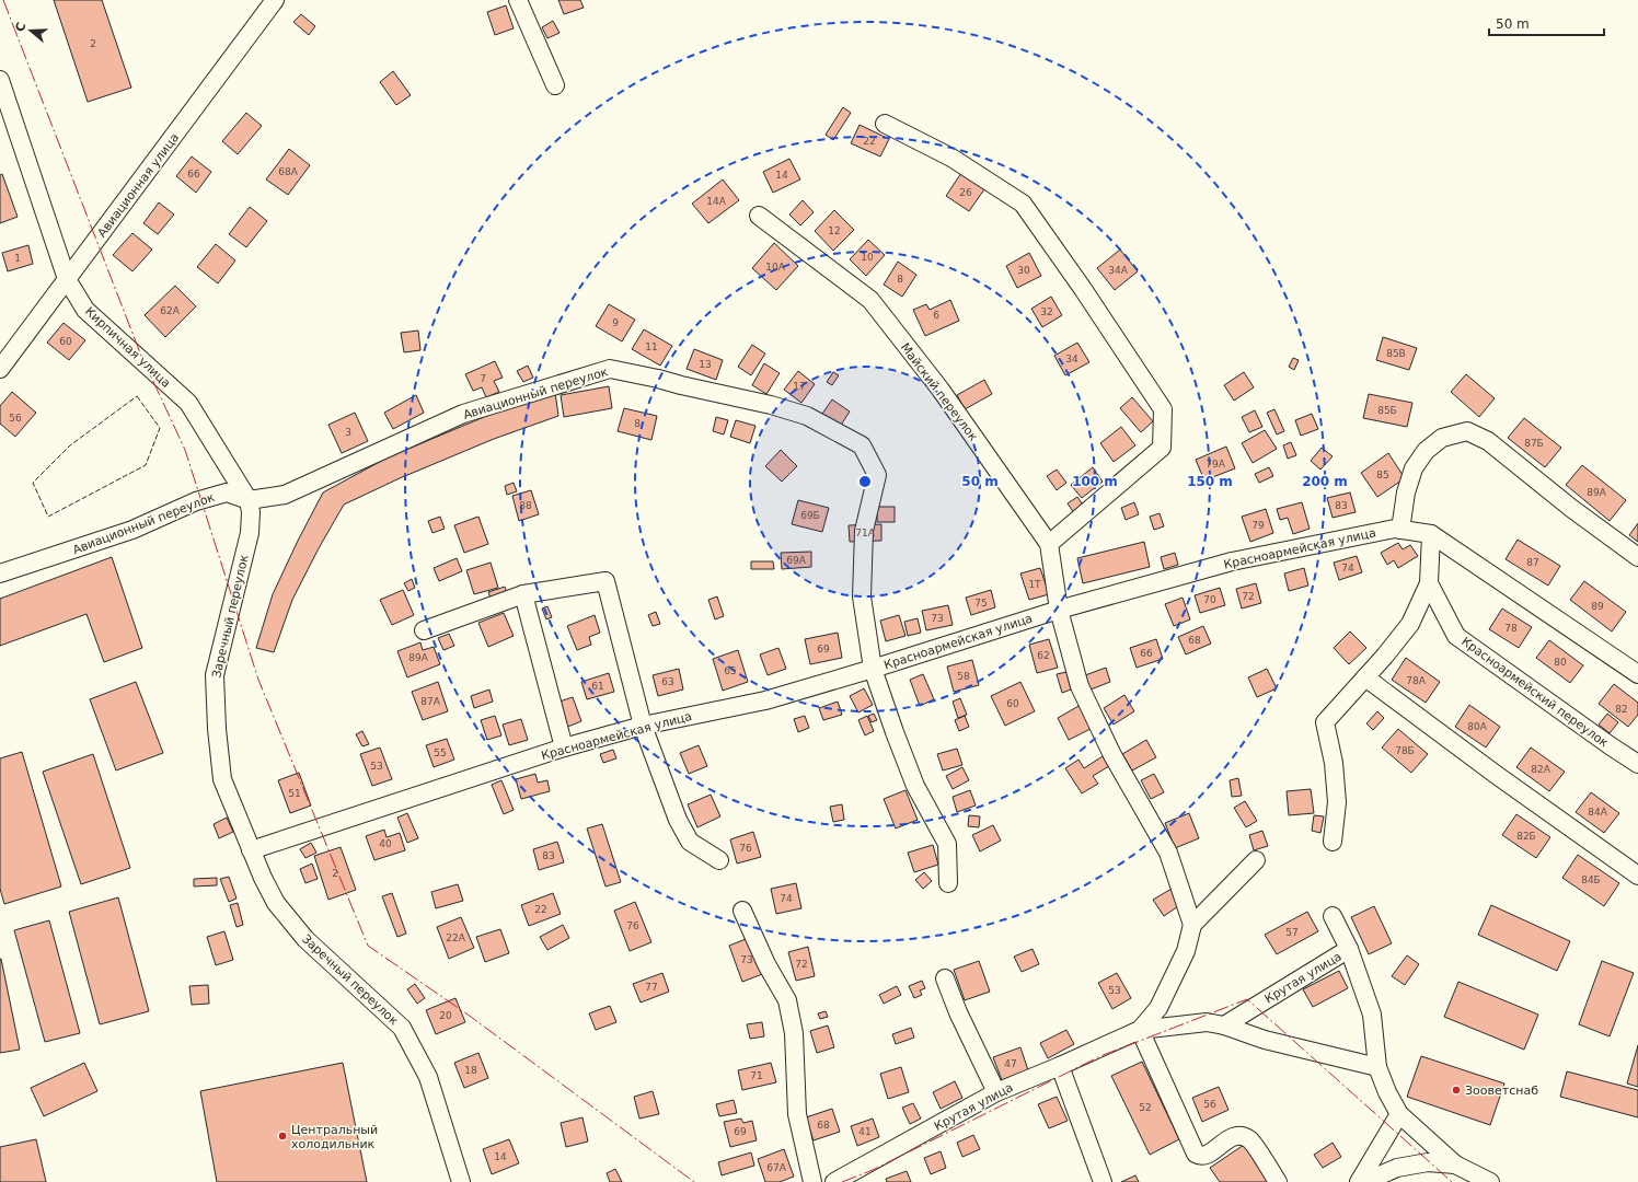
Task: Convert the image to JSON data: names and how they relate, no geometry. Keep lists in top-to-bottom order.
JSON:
{
  "streets": {
    "street": [
      "Авиационная улица",
      "Кирпичная улица",
      "Майский переулок",
      "Авиационный переулок",
      "Красноармейская улица",
      "Заречный переулок",
      "Красноармейский переулок",
      "Крутая улица"
    ]
  },
  "crossings": [
    ["Авиационная улица", "Кирпичная улица"],
    ["Кирпичная улица", "Авиационный переулок"],
    ["Кирпичная улица", "Заречный переулок"],
    ["Майский переулок", "Красноармейская улица"],
    ["Майский переулок", "Крутая улица"],
    ["Авиационный переулок", "Красноармейская улица"],
    ["Авиационный переулок", "Заречный переулок"],
    ["Красноармейская улица", "Заречный переулок"]
  ],
  "places": ["Зооветснаб", "Центральный холодильник"],
  "house_numbers": [
    "2",
    "22",
    "68А",
    "66",
    "14",
    "26",
    "14А",
    "12",
    "10",
    "1",
    "10А",
    "30",
    "34А",
    "8",
    "62А",
    "32",
    "6",
    "9",
    "60",
    "11",
    "85В",
    "34",
    "13",
    "7",
    "17",
    "85Б",
    "56",
    "8",
    "3",
    "87Б",
    "79А",
    "85",
    "89А",
    "88",
    "83",
    "69Б",
    "79",
    "71А",
    "69А",
    "87",
    "74",
    "1Т",
    "72",
    "70",
    "75",
    "89",
    "73",
    "78",
    "68",
    "69",
    "66",
    "62",
    "89А",
    "80",
    "65",
    "58",
    "78А",
    "63",
    "61",
    "87А",
    "60",
    "82",
    "80А",
    "78Б",
    "55",
    "53",
    "82А",
    "51",
    "84А",
    "82Б",
    "40",
    "76",
    "83",
    "2",
    "84Б",
    "74",
    "22",
    "76",
    "57",
    "22А",
    "73",
    "72",
    "77",
    "53",
    "20",
    "47",
    "18",
    "71",
    "56",
    "52",
    "68",
    "69",
    "41",
    "14",
    "67А"
  ],
  "scale_bar": "50 m",
  "north": "left",
  "rings": [
    "50 m",
    "100 m",
    "150 m",
    "200 m"
  ]
}
